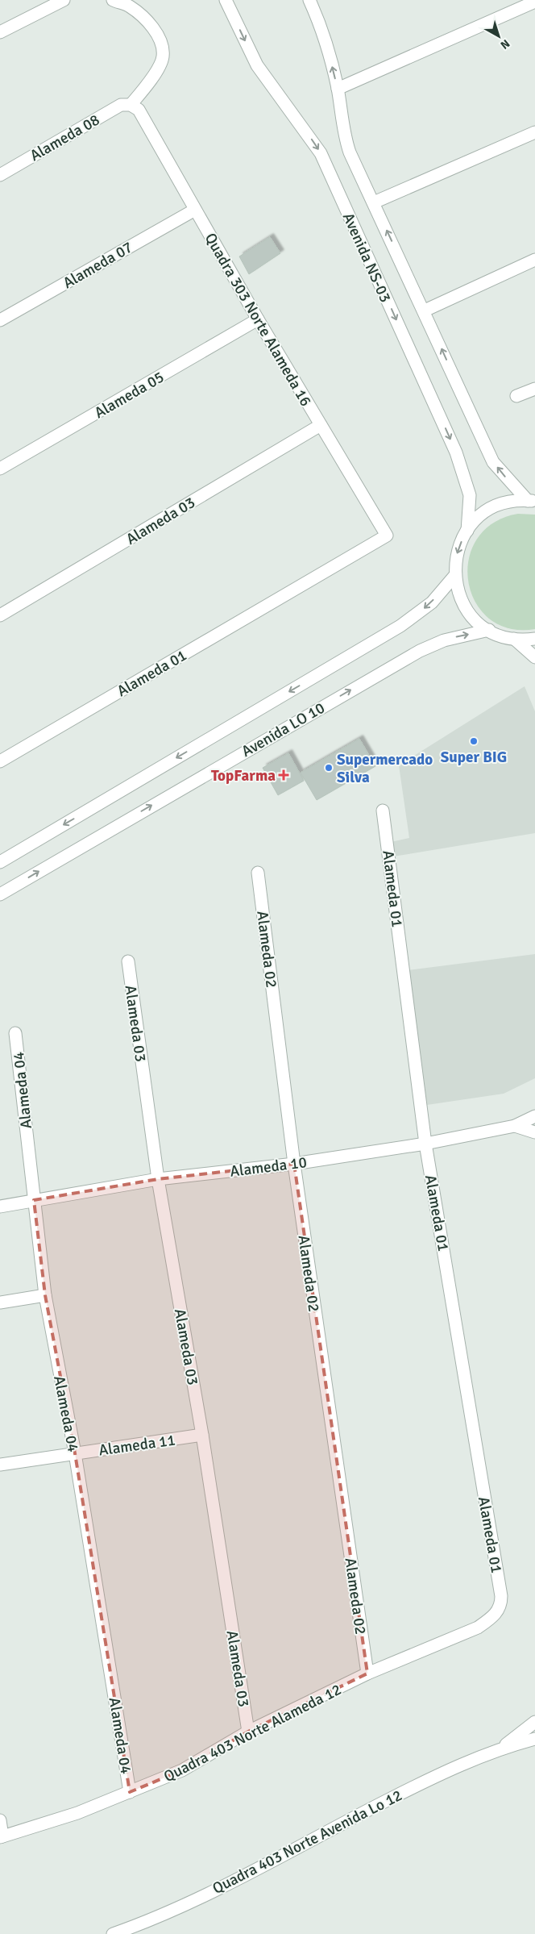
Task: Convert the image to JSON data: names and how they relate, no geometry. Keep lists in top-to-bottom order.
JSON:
{
  "streets": {
    "street": [
      "Alameda 08",
      "Avenida NS-03",
      "Alameda 07",
      "Quadra 303 Norte Alameda 16",
      "Alameda 05",
      "Alameda 03",
      "Alameda 01",
      "Avenida LO 10",
      "Alameda 02",
      "Alameda 04",
      "Alameda 10",
      "Alameda 11",
      "Quadra 403 Norte Alameda 12",
      "Quadra 403 Norte Avenida Lo 12"
    ]
  },
  "crossings": [
    ["Alameda 08", "Quadra 303 Norte Alameda 16"],
    ["Alameda 07", "Quadra 303 Norte Alameda 16"],
    ["Quadra 303 Norte Alameda 16", "Alameda 05"],
    ["Quadra 303 Norte Alameda 16", "Alameda 03"],
    ["Quadra 303 Norte Alameda 16", "Alameda 01"],
    ["Alameda 03", "Alameda 10"],
    ["Alameda 03", "Alameda 11"],
    ["Alameda 03", "Quadra 403 Norte Alameda 12"],
    ["Alameda 01", "Alameda 10"],
    ["Alameda 01", "Quadra 403 Norte Alameda 12"],
    ["Alameda 02", "Alameda 10"],
    ["Alameda 02", "Quadra 403 Norte Alameda 12"],
    ["Alameda 04", "Alameda 10"],
    ["Alameda 04", "Alameda 11"],
    ["Alameda 04", "Quadra 403 Norte Alameda 12"]
  ],
  "places": {
    "other": ["Super BIG", "Supermercado Silva"],
    "health": ["TopFarma"]
  },
  "north": "bottom right"
}
